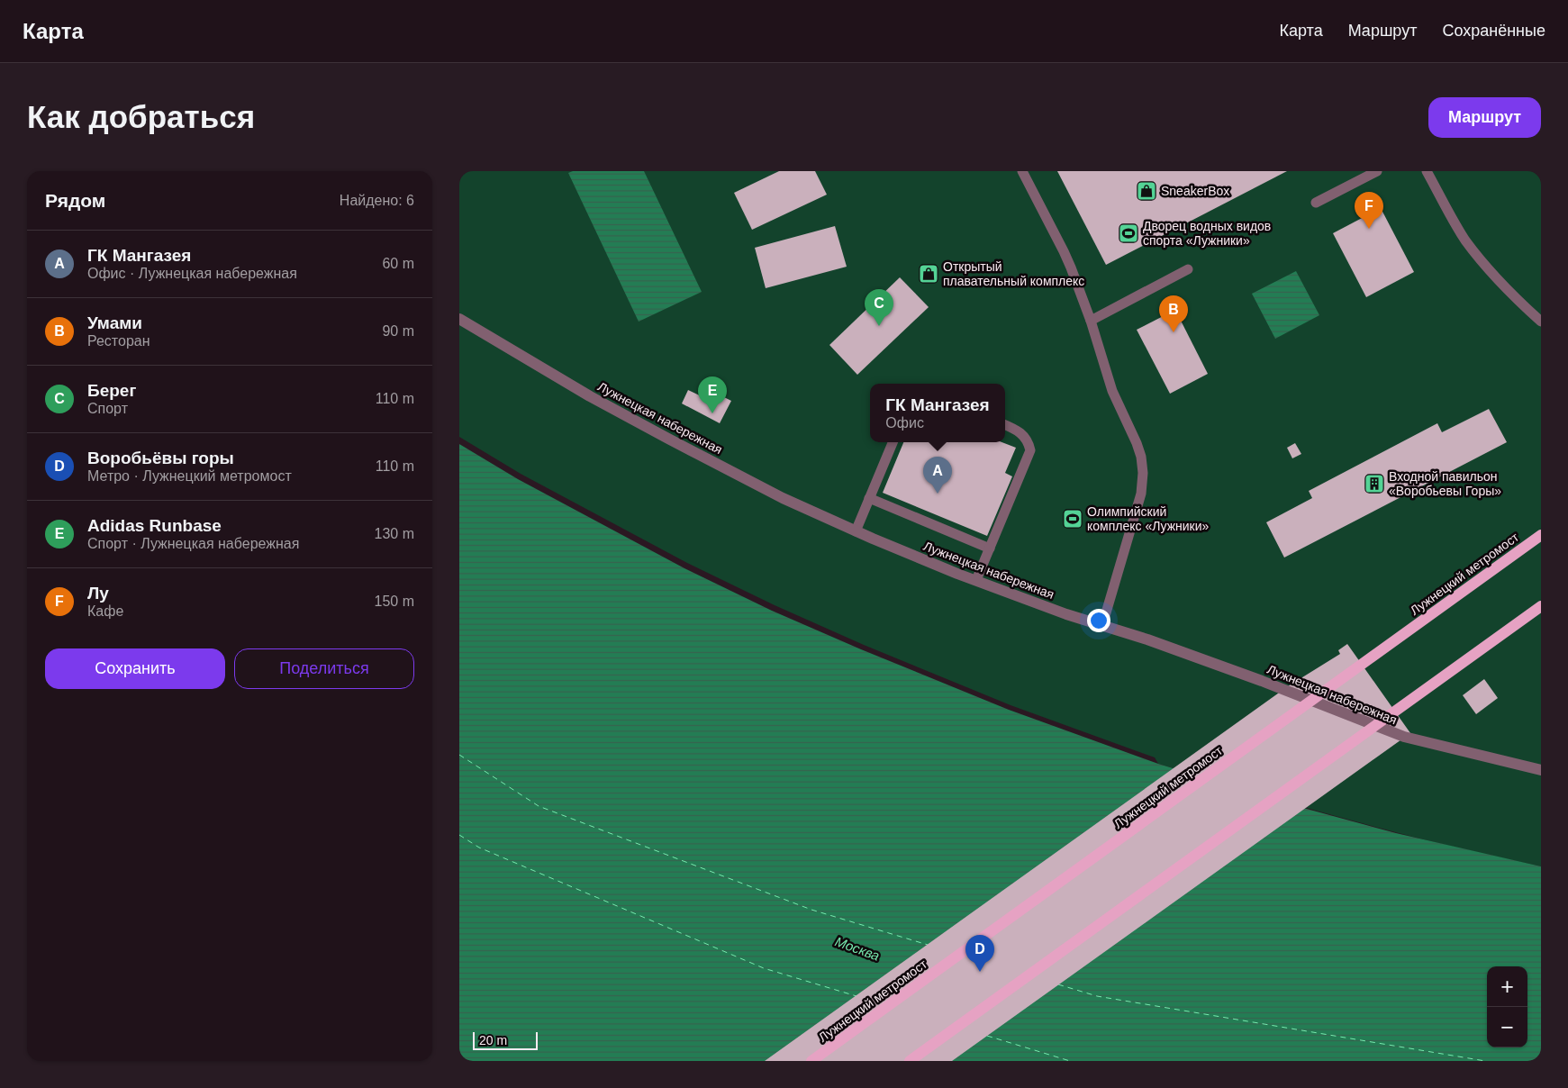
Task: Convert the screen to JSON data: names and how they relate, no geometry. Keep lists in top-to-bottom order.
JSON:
{
  "streets": {
    "main road": ["Лужнецкий метромост"],
    "street": ["Лужнецкая набережная"]
  },
  "water": ["Москва"],
  "places": {
    "shop": ["SneakerBox", "Открытый плавательный комплекс"],
    "sports": ["Дворец водных видов спорта «Лужники»", "Олимпийский комплекс «Лужники»"],
    "building": ["Входной павильон «Воробьевы Горы»"]
  },
  "scale_bar": "20 m",
  "page": {
    "header": "Карта",
    "nav": ["Карта", "Маршрут", "Сохранённые"],
    "buttons": [
      "Маршрут",
      ["Сохранить", "Поделиться"]
    ],
    "title": "Как добраться",
    "heading": ["Рядом", "Найдено: 6"],
    "pins": [
      "F",
      "C",
      "B",
      "E",
      "A",
      "D"
    ],
    "list": [
      {
        "mark": "A",
        "name": "ГК Мангазея",
        "note": "Офис · Лужнецкая набережная",
        "value": "60 m"
      },
      {
        "mark": "B",
        "name": "Умами",
        "note": "Ресторан",
        "value": "90 m"
      },
      {
        "mark": "C",
        "name": "Берег",
        "note": "Спорт",
        "value": "110 m"
      },
      {
        "mark": "D",
        "name": "Воробьёвы горы",
        "note": "Метро · Лужнецкий метромост",
        "value": "110 m"
      },
      {
        "mark": "E",
        "name": "Adidas Runbase",
        "note": "Спорт · Лужнецкая набережная",
        "value": "130 m"
      },
      {
        "mark": "F",
        "name": "Лу",
        "note": "Кафе",
        "value": "150 m"
      }
    ],
    "popup": ["ГК Мангазея", "Офис"],
    "map_buttons": ["+", "−"],
    "scale": "20 m"
  }
}
